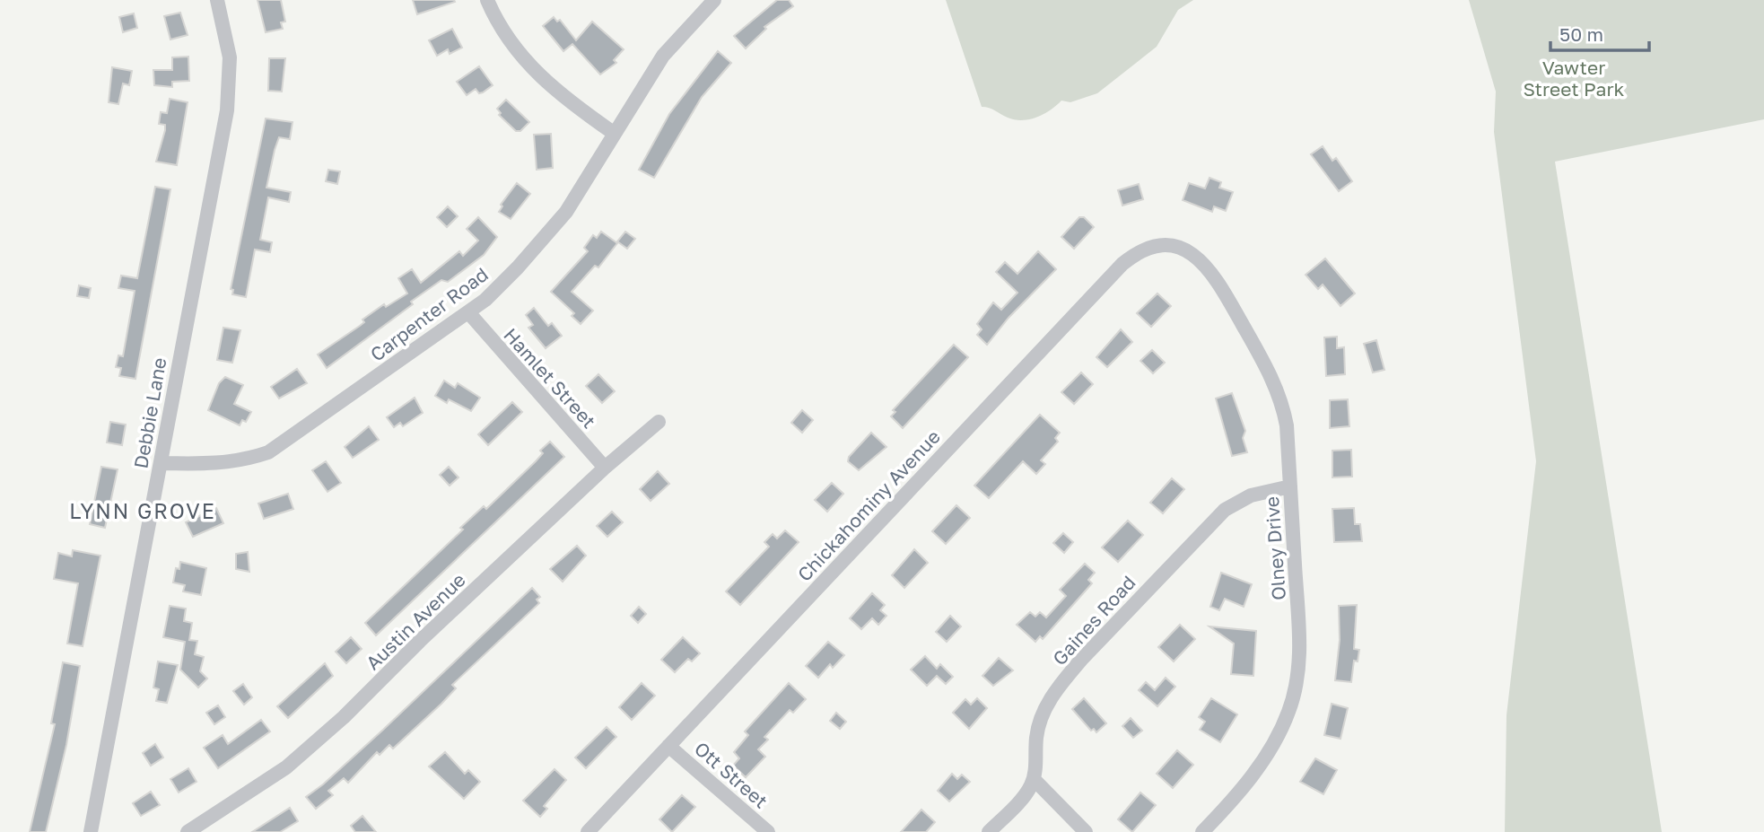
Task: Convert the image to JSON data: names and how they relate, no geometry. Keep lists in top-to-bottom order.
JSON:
{
  "streets": {
    "street": [
      "Carpenter Road",
      "Hamlet Street",
      "Debbie Lane",
      "Chickahominy Avenue",
      "Olney Drive",
      "Gaines Road",
      "Austin Avenue",
      "Ott Street"
    ]
  },
  "crossings": [
    ["Carpenter Road", "Hamlet Street"],
    ["Carpenter Road", "Debbie Lane"],
    ["Hamlet Street", "Austin Avenue"],
    ["Chickahominy Avenue", "Olney Drive"],
    ["Chickahominy Avenue", "Ott Street"],
    ["Olney Drive", "Gaines Road"]
  ],
  "districts": ["LYNN GROVE"],
  "parks": ["Vawter Street Park"],
  "scale_bar": "50 m"
}
